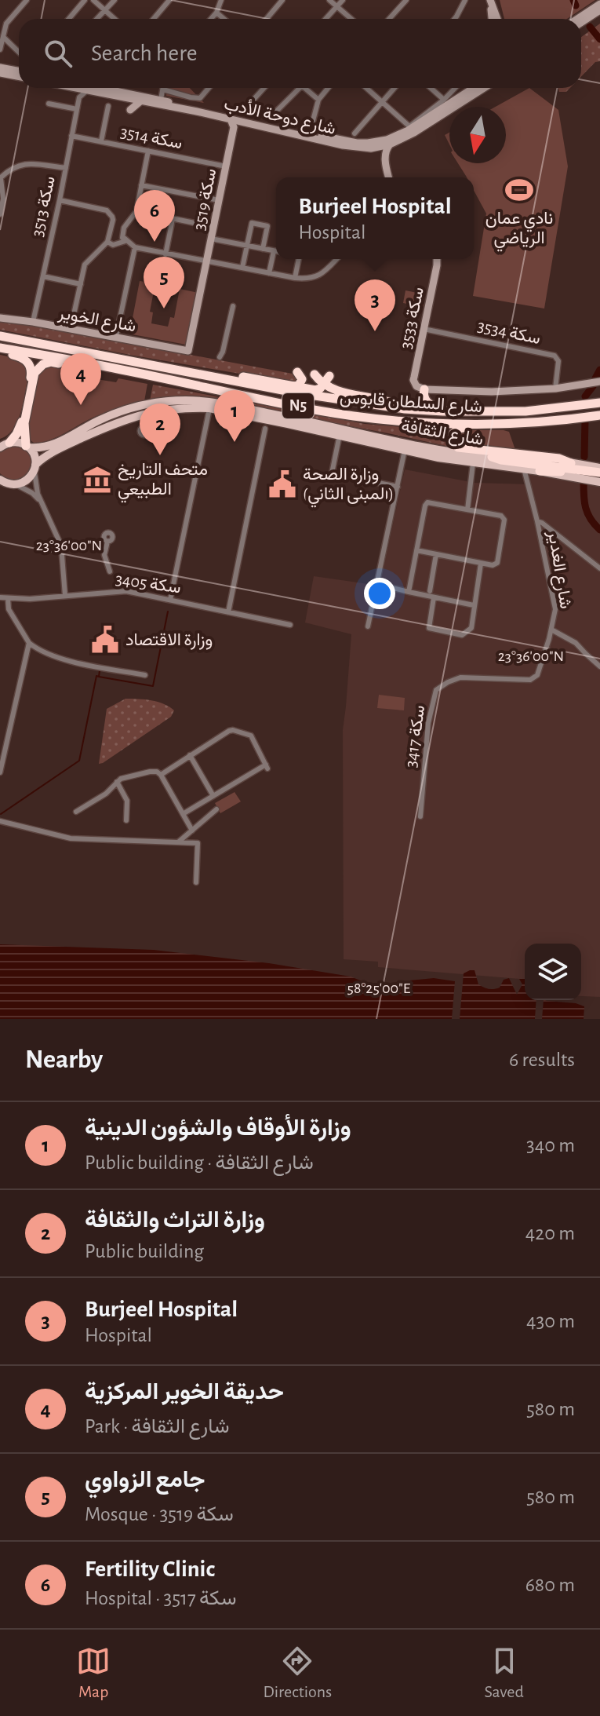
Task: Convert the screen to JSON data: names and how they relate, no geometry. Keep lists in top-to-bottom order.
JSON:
{
  "streets": {
    "highway": ["شارع السلطان قابوس", "N5"],
    "main road": [
      "شارع دوحة الأدب",
      "سكة 3519",
      "سكة 3533",
      "شارع الخوير",
      "شارع الثقافة"
    ],
    "street": [
      "سكة 3514",
      "سكة 3513",
      "سكة 3534",
      "شارع الغدير",
      "سكة 3405",
      "سكة 3417"
    ]
  },
  "crossings": [
    ["شارع دوحة الأدب", "سكة 3519"],
    ["سكة 3514", "سكة 3519"],
    ["سكة 3514", "سكة 3513"],
    ["سكة 3519", "شارع الخوير"],
    ["سكة 3513", "شارع الخوير"],
    ["سكة 3533", "سكة 3534"],
    ["شارع الثقافة", "شارع الغدير"],
    ["شارع الغدير", "سكة 3417"]
  ],
  "places": {
    "sports": ["نادي عمان الرياضي"],
    "museum": ["متحف التاريخ الطبيعي"],
    "public building": ["وزارة الصحة (المبنى الثاني)", "وزارة الاقتصاد"]
  },
  "north": "bottom",
  "page": {
    "search": "Search here",
    "popup": ["Burjeel Hospital", "Hospital"],
    "pins": [
      "6",
      "5",
      "3",
      "4",
      "1",
      "2"
    ],
    "heading": ["Nearby", "6 results"],
    "list": [
      {
        "mark": "1",
        "name": "وزارة الأوقاف والشؤون الدينية",
        "note": "Public building · شارع الثقافة",
        "value": "340 m"
      },
      {
        "mark": "2",
        "name": "وزارة التراث والثقافة",
        "note": "Public building",
        "value": "420 m"
      },
      {
        "mark": "3",
        "name": "Burjeel Hospital",
        "note": "Hospital",
        "value": "430 m"
      },
      {
        "mark": "4",
        "name": "حديقة الخوير المركزية",
        "note": "Park · شارع الثقافة",
        "value": "580 m"
      },
      {
        "mark": "5",
        "name": "جامع الزواوي",
        "note": "Mosque · سكة 3519",
        "value": "580 m"
      },
      {
        "mark": "6",
        "name": "Fertility Clinic",
        "note": "Hospital · سكة 3517",
        "value": "680 m"
      }
    ],
    "nav": ["Map", "Directions", "Saved"]
  },
  "coordinates": ["23°36'00\"N", "58°25'00\"E"]
}
